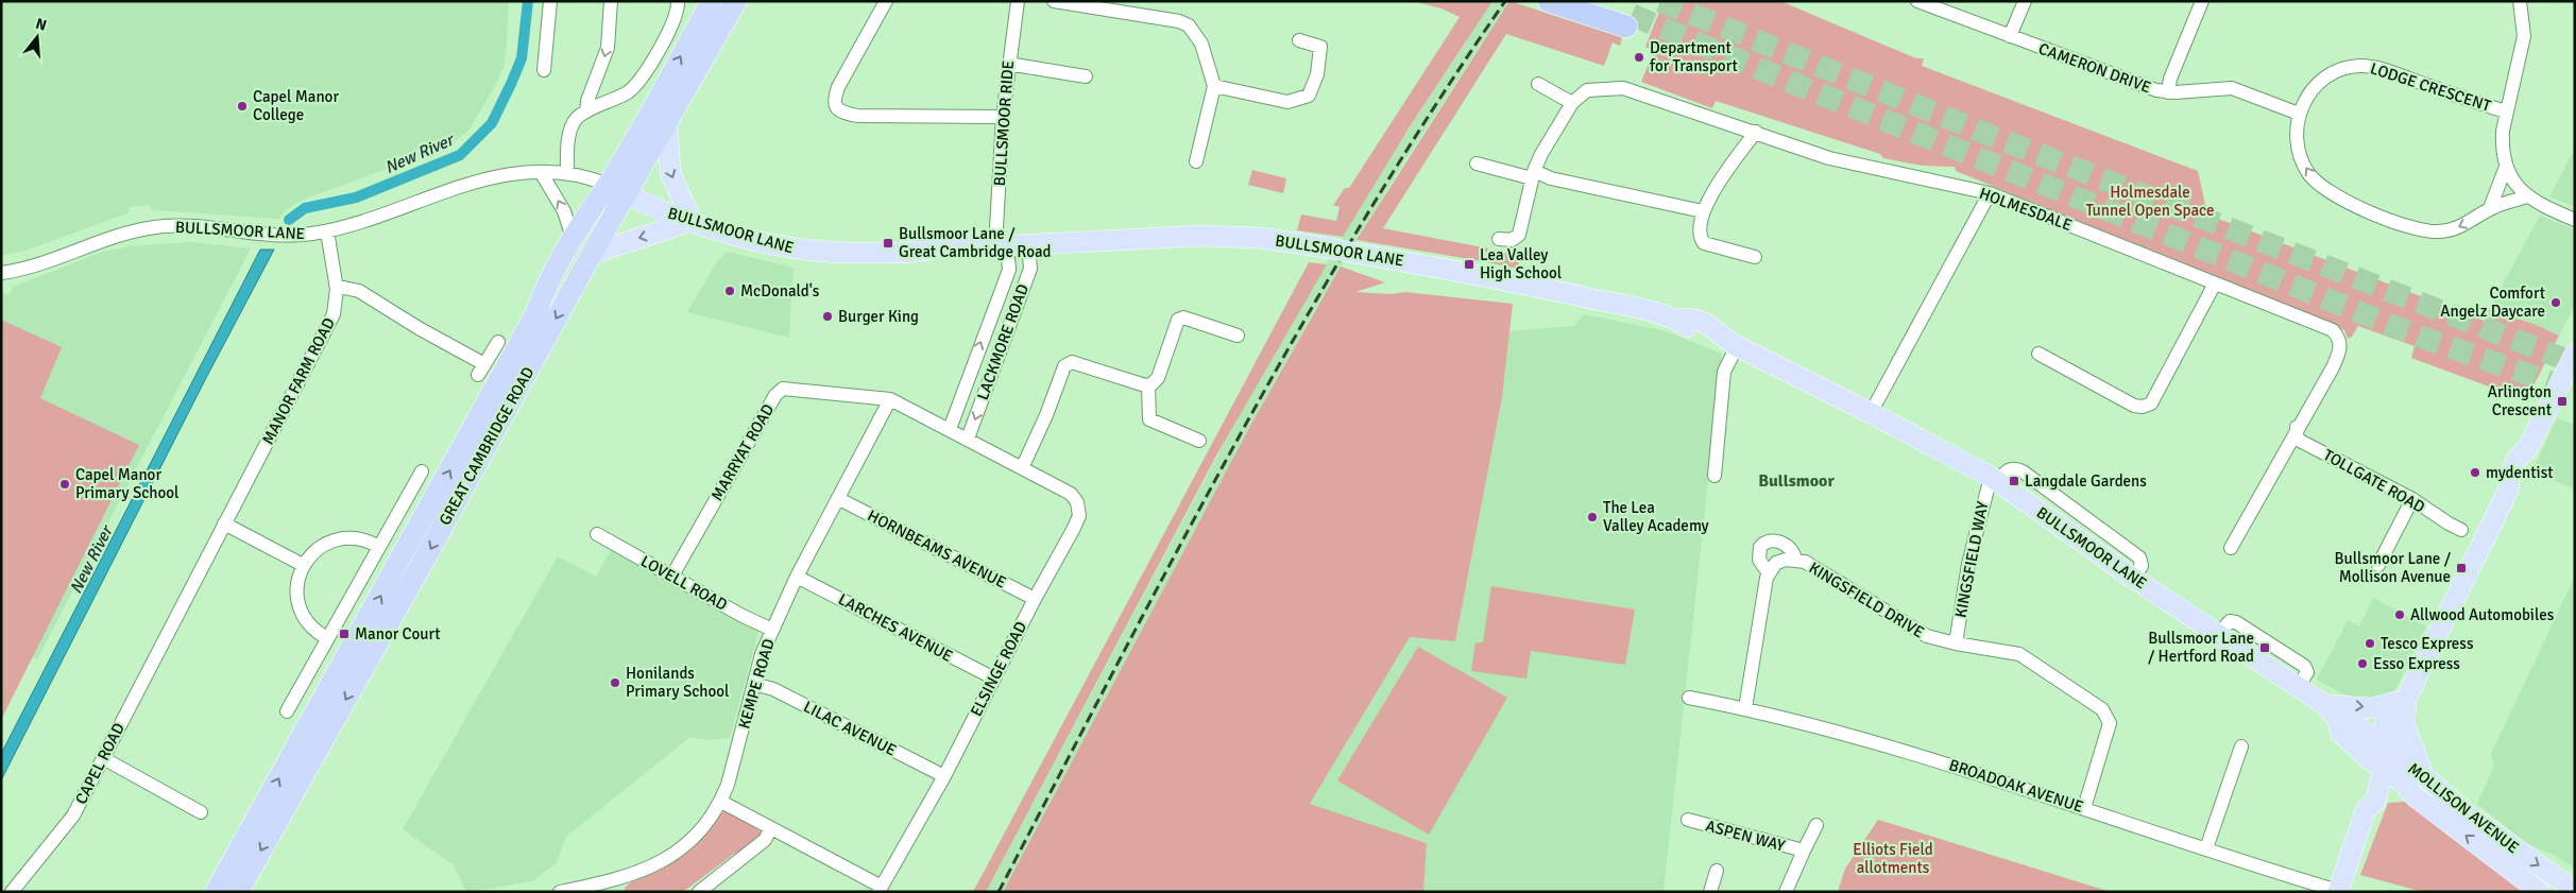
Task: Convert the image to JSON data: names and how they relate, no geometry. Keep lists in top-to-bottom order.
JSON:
{
  "streets": {
    "highway": ["GREAT CAMBRIDGE ROAD"],
    "main road": ["BULLSMOOR LANE", "MOLLISON AVENUE"],
    "street": [
      "CAMERON DRIVE",
      "LODGE CRESCENT",
      "BULLSMOOR RIDE",
      "HOLMESDALE",
      "LACKMORE ROAD",
      "MANOR FARM ROAD",
      "MARRYAT ROAD",
      "TOLLGATE ROAD",
      "HORNBEAMS AVENUE",
      "KINGSFIELD WAY",
      "LOVELL ROAD",
      "KINGSFIELD DRIVE",
      "LARCHES AVENUE",
      "ELSINGE ROAD",
      "KEMPE ROAD",
      "LILAC AVENUE",
      "CAPEL ROAD",
      "BROADOAK AVENUE",
      "ASPEN WAY"
    ]
  },
  "crossings": [
    ["CAMERON DRIVE", "LODGE CRESCENT"],
    ["BULLSMOOR RIDE", "BULLSMOOR LANE"],
    ["BULLSMOOR RIDE", "LACKMORE ROAD"],
    ["HOLMESDALE", "TOLLGATE ROAD"],
    ["BULLSMOOR LANE", "LACKMORE ROAD"],
    ["BULLSMOOR LANE", "MANOR FARM ROAD"],
    ["BULLSMOOR LANE", "GREAT CAMBRIDGE ROAD"],
    ["BULLSMOOR LANE", "KINGSFIELD WAY"],
    ["BULLSMOOR LANE", "MOLLISON AVENUE"],
    ["LACKMORE ROAD", "MARRYAT ROAD"],
    ["MANOR FARM ROAD", "CAPEL ROAD"],
    ["MARRYAT ROAD", "LOVELL ROAD"],
    ["MARRYAT ROAD", "ELSINGE ROAD"],
    ["MARRYAT ROAD", "KEMPE ROAD"],
    ["HORNBEAMS AVENUE", "ELSINGE ROAD"],
    ["HORNBEAMS AVENUE", "KEMPE ROAD"],
    ["KINGSFIELD WAY", "KINGSFIELD DRIVE"],
    ["LOVELL ROAD", "KEMPE ROAD"],
    ["KINGSFIELD DRIVE", "BROADOAK AVENUE"],
    ["LARCHES AVENUE", "ELSINGE ROAD"],
    ["LARCHES AVENUE", "KEMPE ROAD"],
    ["ELSINGE ROAD", "LILAC AVENUE"],
    ["KEMPE ROAD", "LILAC AVENUE"]
  ],
  "districts": ["Bullsmoor"],
  "water": ["New River"],
  "parks": ["Holmesdale Tunnel Open Space", "Elliots Field allotments"],
  "places": {
    "other": [
      "Department for Transport",
      "Capel Manor College",
      "McDonald's",
      "Comfort Angelz Daycare",
      "Burger King",
      "mydentist",
      "Capel Manor Primary School",
      "The Lea Valley Academy",
      "Allwood Automobiles",
      "Tesco Express",
      "Esso Express",
      "Honilands Primary School"
    ],
    "transit": [
      "Bullsmoor Lane / Great Cambridge Road",
      "Lea Valley High School",
      "Arlington Crescent",
      "Langdale Gardens",
      "Bullsmoor Lane / Mollison Avenue",
      "Manor Court",
      "Bullsmoor Lane / Hertford Road"
    ]
  },
  "north": "top"
}
